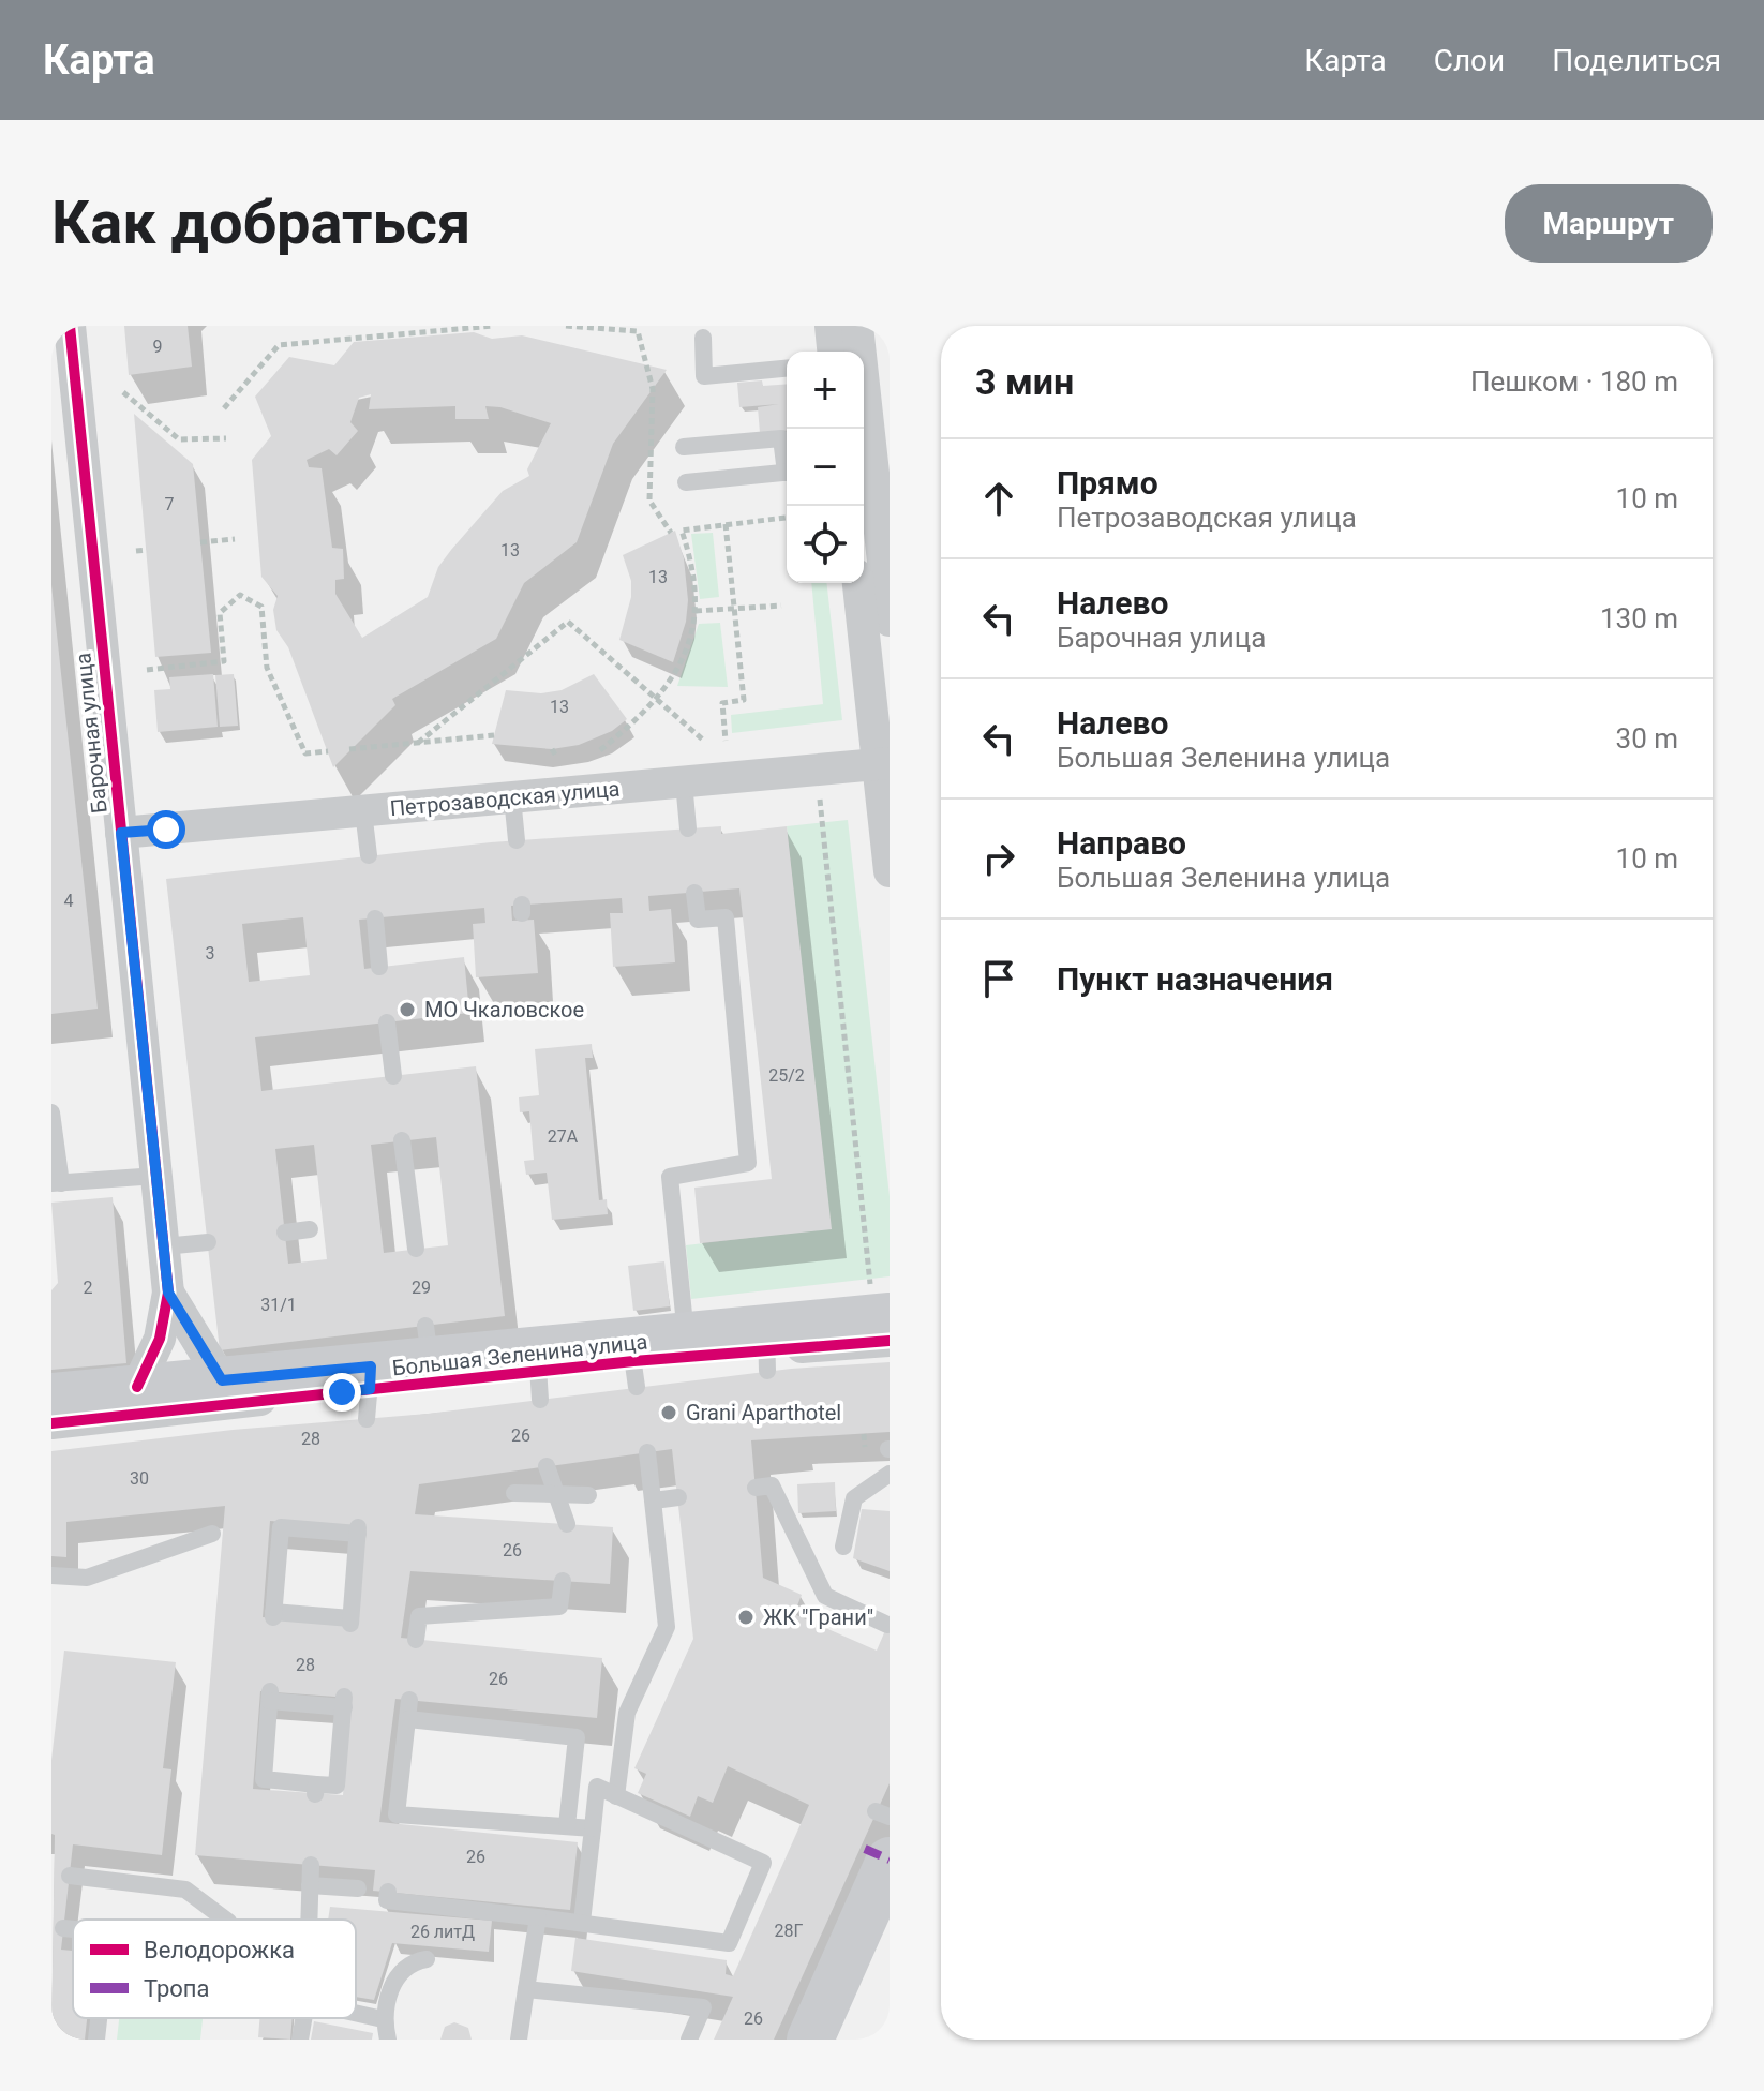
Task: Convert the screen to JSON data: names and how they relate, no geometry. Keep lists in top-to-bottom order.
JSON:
{
  "streets": {
    "main road": ["Большая Зеленина улица"],
    "street": ["Барочная улица", "Петрозаводская улица"]
  },
  "crossings": [
    ["Барочная улица", "Петрозаводская улица"],
    ["Барочная улица", "Большая Зеленина улица"]
  ],
  "places": ["МО Чкаловское", "Grani Aparthotel", "ЖК \"Грани\""],
  "house_numbers": [
    "9",
    "7",
    "13",
    "13",
    "13",
    "4",
    "3",
    "25/2",
    "27А",
    "2",
    "29",
    "31/1",
    "26",
    "28",
    "30",
    "26",
    "28",
    "26",
    "26",
    "28Г",
    "26 литД",
    "26"
  ],
  "legend": ["Велодорожка", "Тропа"],
  "page": {
    "header": "Карта",
    "nav": ["Карта", "Слои", "Поделиться"],
    "buttons": "Маршрут",
    "title": "Как добраться",
    "heading": ["3 мин", "Пешком · 180 m"],
    "map_buttons": ["+", "−"],
    "list": [
      ["Прямо", "Петрозаводская улица", "10 m"],
      ["Налево", "Барочная улица", "130 m"],
      ["Налево", "Большая Зеленина улица", "30 m"],
      ["Направо", "Большая Зеленина улица", "10 m"],
      "Пункт назначения"
    ]
  }
}
